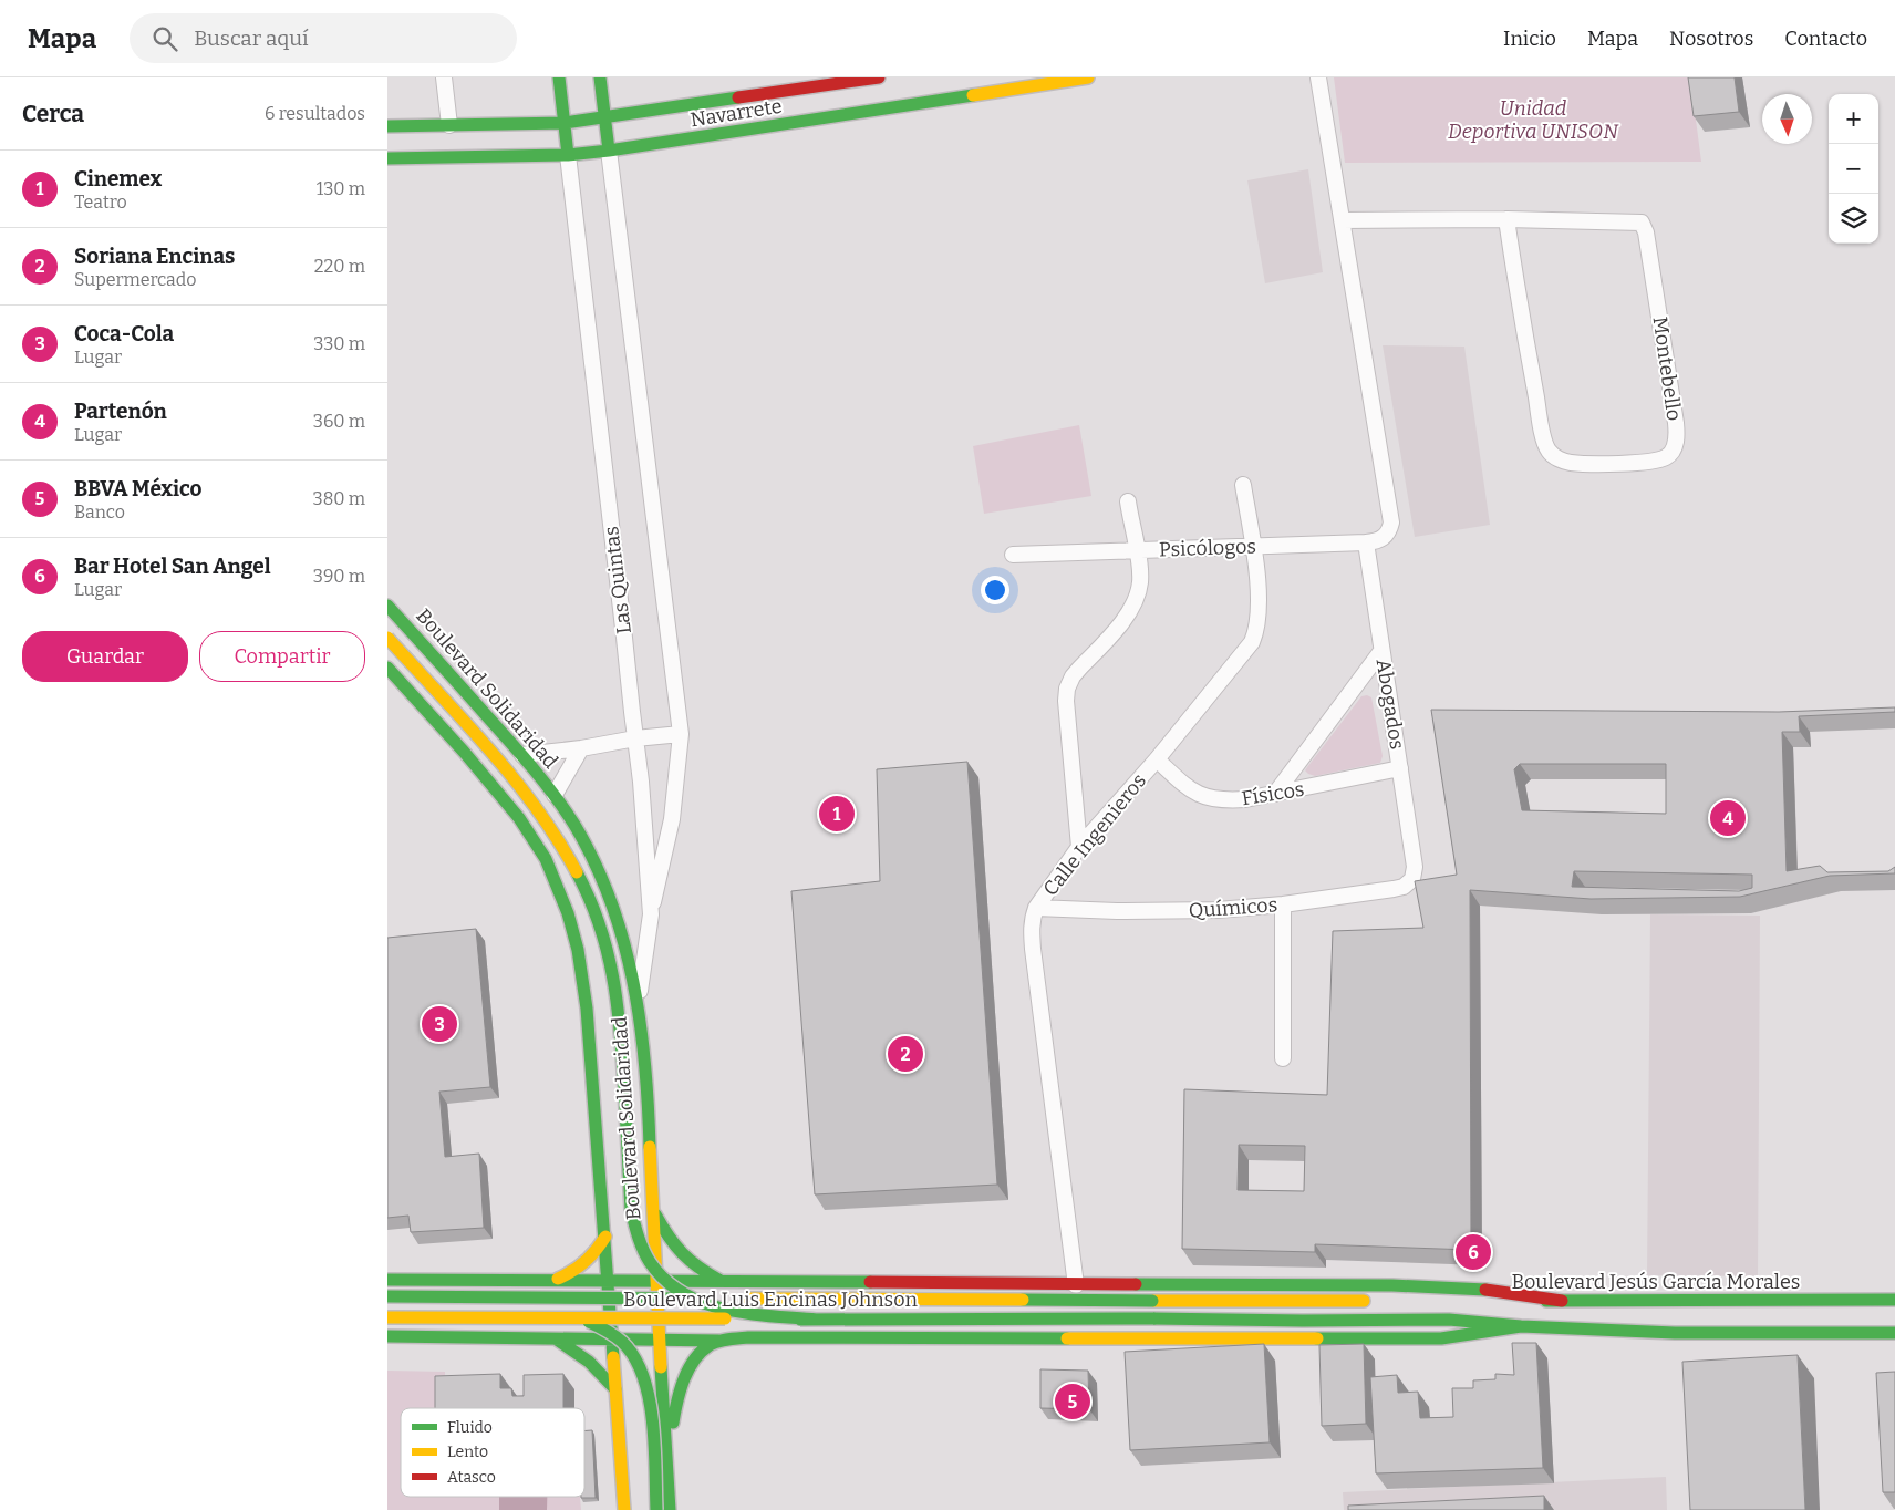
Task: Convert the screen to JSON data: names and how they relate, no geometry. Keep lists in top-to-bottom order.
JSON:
{
  "streets": {
    "main road": [
      "Navarrete",
      "Boulevard Solidaridad",
      "Boulevard Jesús García Morales",
      "Boulevard Luis Encinas Johnson"
    ],
    "street": [
      "Montebello",
      "Psicólogos",
      "Las Quintas",
      "Abogados",
      "Físicos",
      "Calle Ingenieros",
      "Químicos"
    ]
  },
  "crossings": [
    ["Navarrete", "Las Quintas"],
    ["Montebello", "Psicólogos"],
    ["Psicólogos", "Abogados"],
    ["Psicólogos", "Calle Ingenieros"],
    ["Las Quintas", "Boulevard Solidaridad"],
    ["Abogados", "Físicos"],
    ["Abogados", "Químicos"],
    ["Físicos", "Calle Ingenieros"],
    ["Calle Ingenieros", "Químicos"]
  ],
  "parks": ["Unidad Deportiva UNISON"],
  "legend": ["Fluido", "Lento", "Atasco"],
  "north": "bottom",
  "page": {
    "header": "Mapa",
    "search": "Buscar aquí",
    "nav": [
      "Inicio",
      "Mapa",
      "Nosotros",
      "Contacto"
    ],
    "heading": ["Cerca", "6 resultados"],
    "map_buttons": ["+", "−"],
    "list": [
      {
        "mark": "1",
        "name": "Cinemex",
        "note": "Teatro",
        "value": "130 m"
      },
      {
        "mark": "2",
        "name": "Soriana Encinas",
        "note": "Supermercado",
        "value": "220 m"
      },
      {
        "mark": "3",
        "name": "Coca-Cola",
        "note": "Lugar",
        "value": "330 m"
      },
      {
        "mark": "4",
        "name": "Partenón",
        "note": "Lugar",
        "value": "360 m"
      },
      {
        "mark": "5",
        "name": "BBVA México",
        "note": "Banco",
        "value": "380 m"
      },
      {
        "mark": "6",
        "name": "Bar Hotel San Angel",
        "note": "Lugar",
        "value": "390 m"
      }
    ],
    "buttons": ["Guardar", "Compartir"],
    "pins": [
      "1",
      "4",
      "3",
      "2",
      "6",
      "5"
    ]
  }
}
